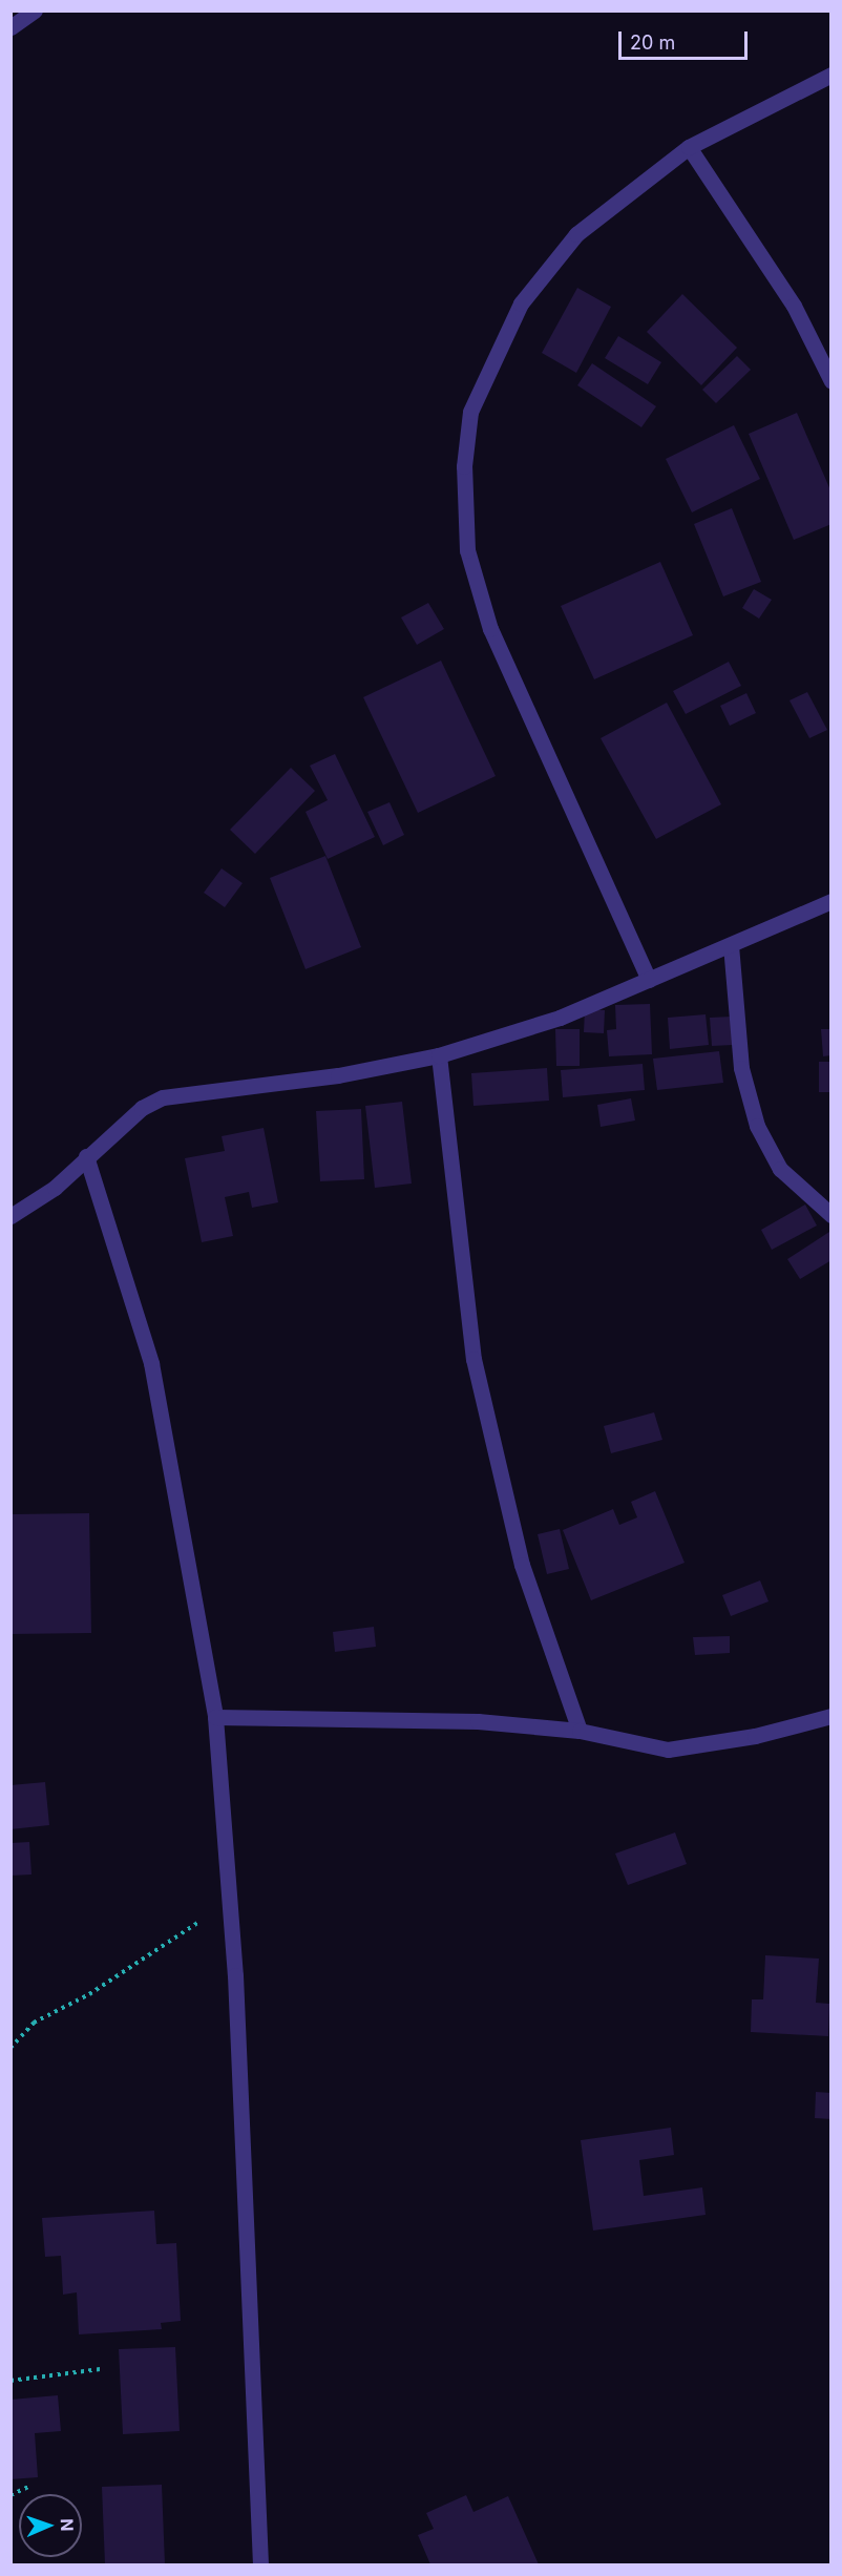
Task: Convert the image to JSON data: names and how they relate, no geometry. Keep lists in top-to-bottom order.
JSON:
{
  "scale_bar": "20 m",
  "north": "right"
}
